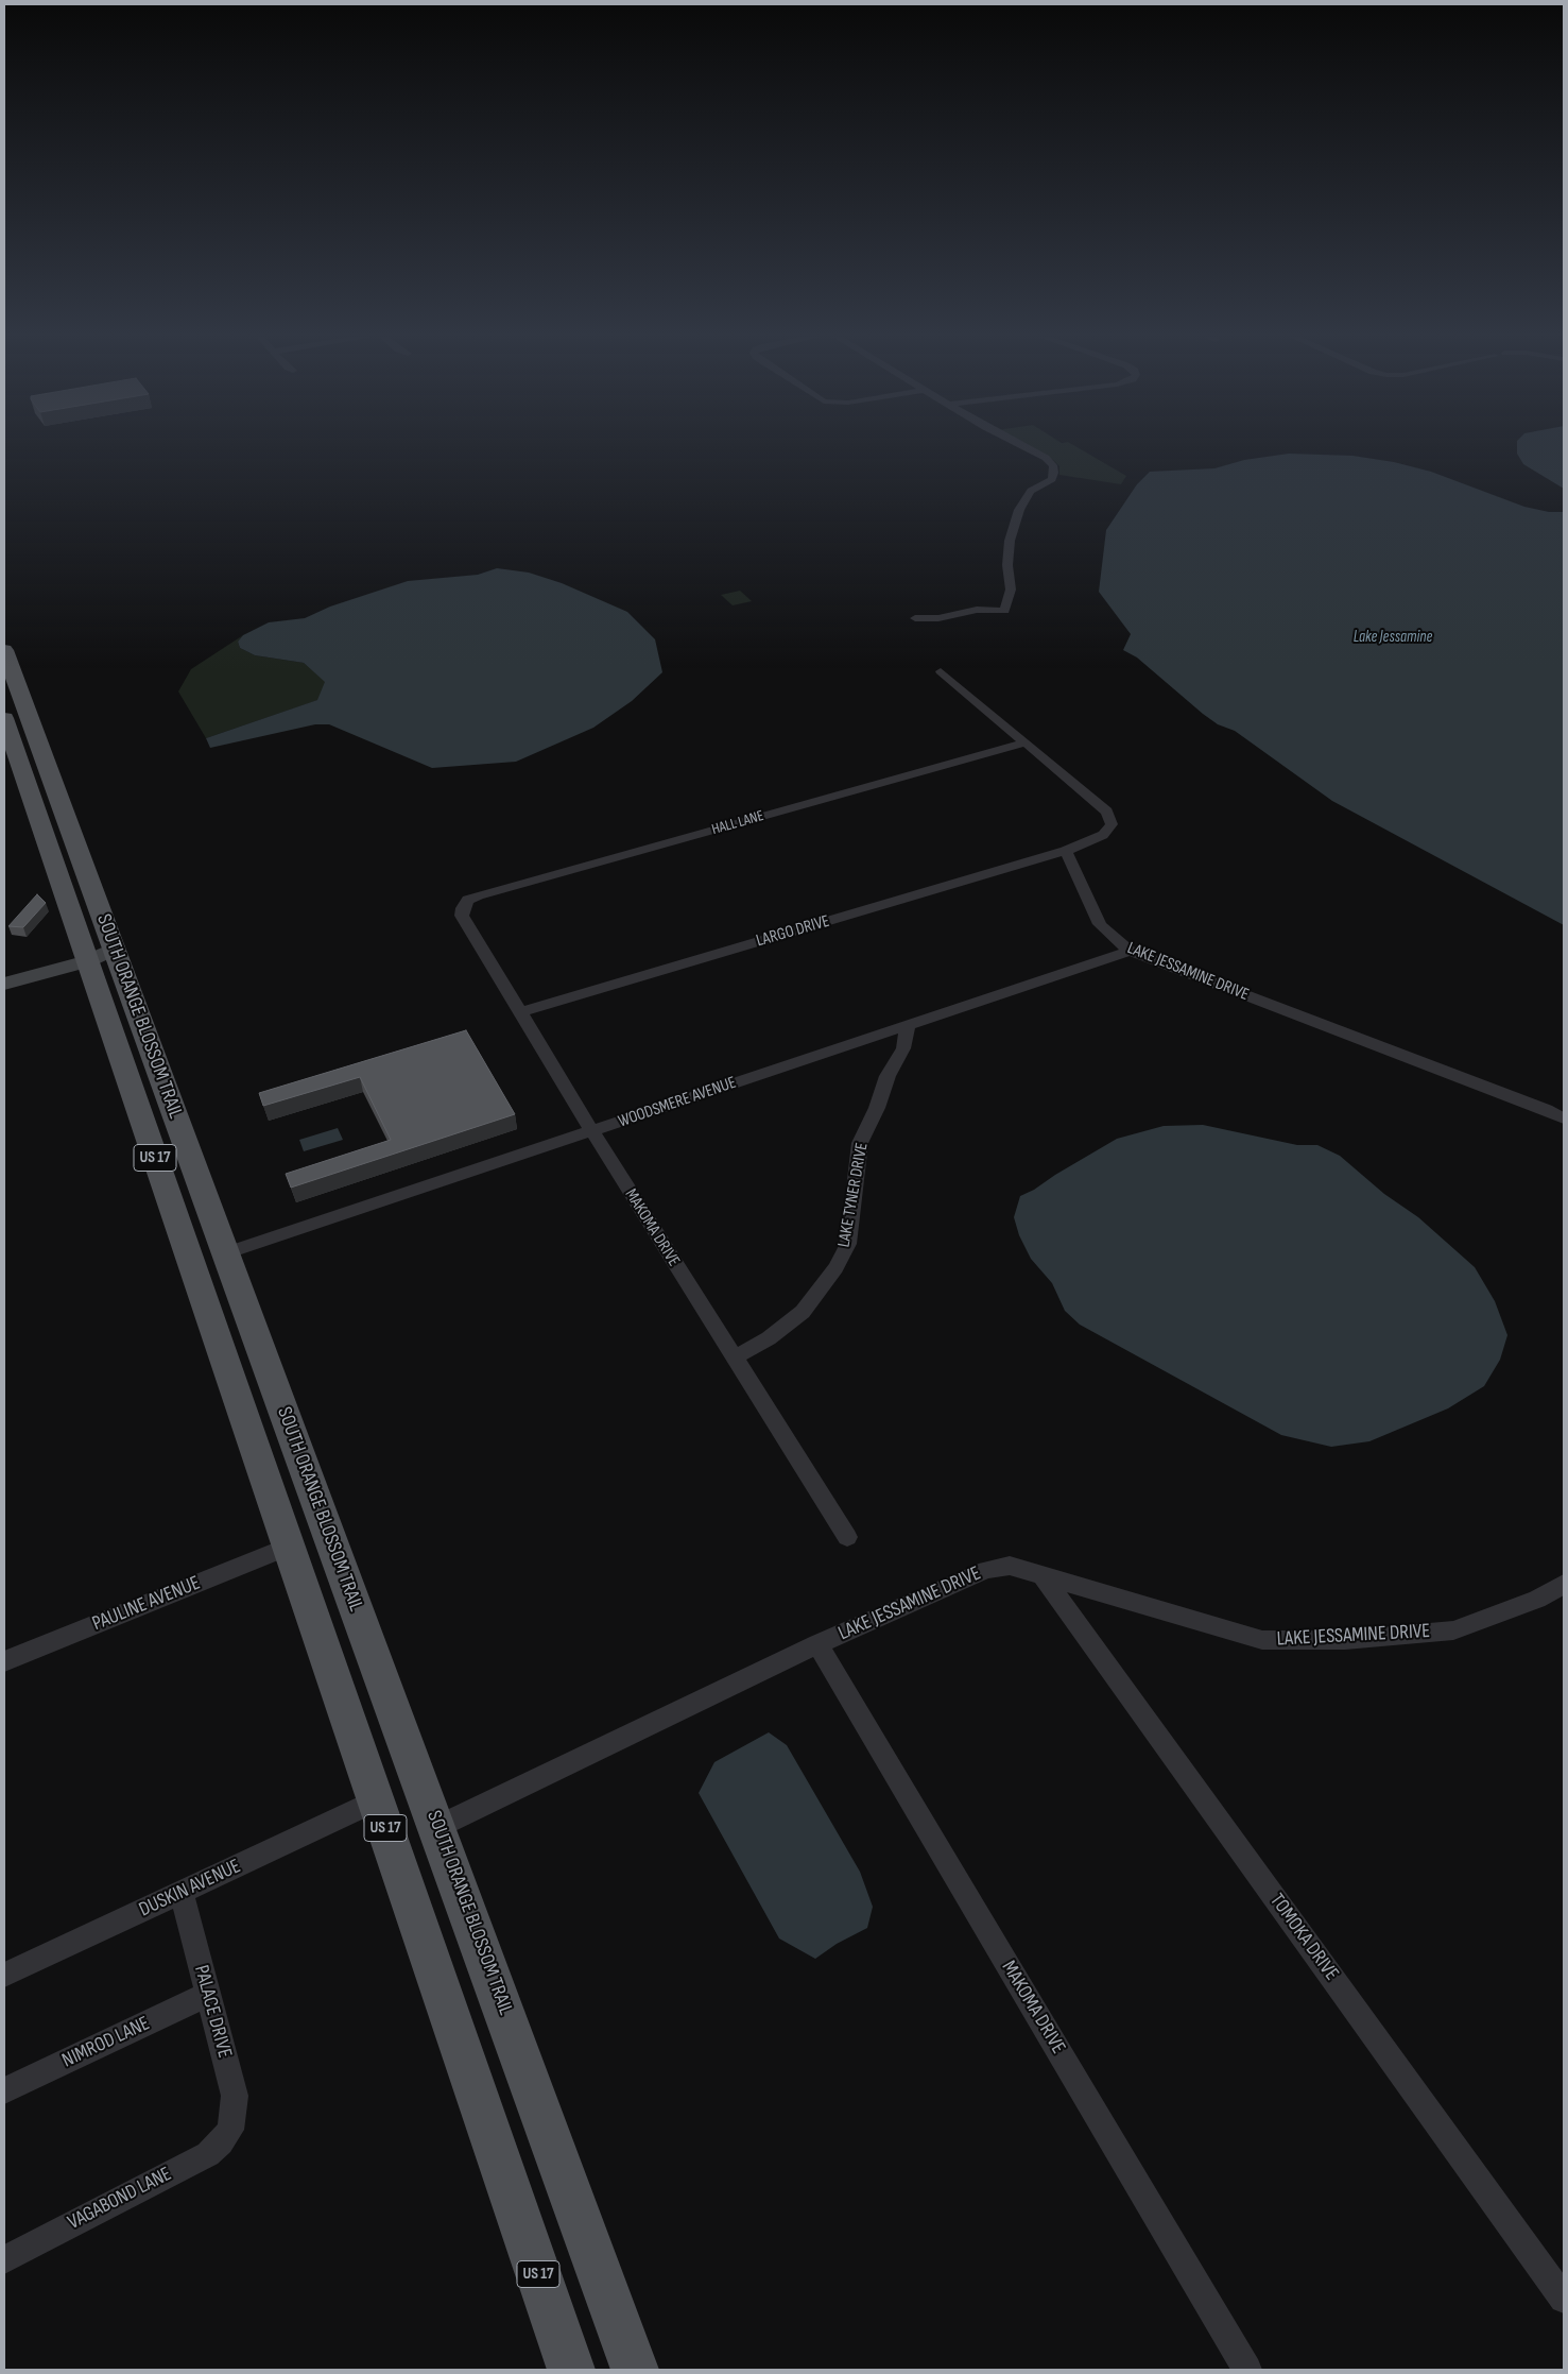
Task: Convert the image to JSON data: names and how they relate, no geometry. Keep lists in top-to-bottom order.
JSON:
{
  "streets": {
    "main road": ["SOUTH ORANGE BLOSSOM TRAIL", "US 17"],
    "street": [
      "HALL LANE",
      "LARGO DRIVE",
      "LAKE JESSAMINE DRIVE",
      "WOODSMERE AVENUE",
      "LAKE TYNER DRIVE",
      "MAKOMA DRIVE",
      "PAULINE AVENUE",
      "DUSKIN AVENUE",
      "TOMOKA DRIVE",
      "PALACE DRIVE",
      "NIMROD LANE",
      "VAGABOND LANE"
    ]
  },
  "crossings": [
    ["HALL LANE", "MAKOMA DRIVE"],
    ["LARGO DRIVE", "LAKE JESSAMINE DRIVE"],
    ["LARGO DRIVE", "MAKOMA DRIVE"],
    ["LAKE JESSAMINE DRIVE", "SOUTH ORANGE BLOSSOM TRAIL"],
    ["LAKE JESSAMINE DRIVE", "WOODSMERE AVENUE"],
    ["LAKE JESSAMINE DRIVE", "MAKOMA DRIVE"],
    ["LAKE JESSAMINE DRIVE", "TOMOKA DRIVE"],
    ["SOUTH ORANGE BLOSSOM TRAIL", "WOODSMERE AVENUE"],
    ["SOUTH ORANGE BLOSSOM TRAIL", "PAULINE AVENUE"],
    ["SOUTH ORANGE BLOSSOM TRAIL", "DUSKIN AVENUE"],
    ["WOODSMERE AVENUE", "LAKE TYNER DRIVE"],
    ["WOODSMERE AVENUE", "MAKOMA DRIVE"],
    ["LAKE TYNER DRIVE", "MAKOMA DRIVE"],
    ["DUSKIN AVENUE", "PALACE DRIVE"],
    ["PALACE DRIVE", "NIMROD LANE"],
    ["PALACE DRIVE", "VAGABOND LANE"]
  ],
  "water": ["Lake Jessamine"]
}
